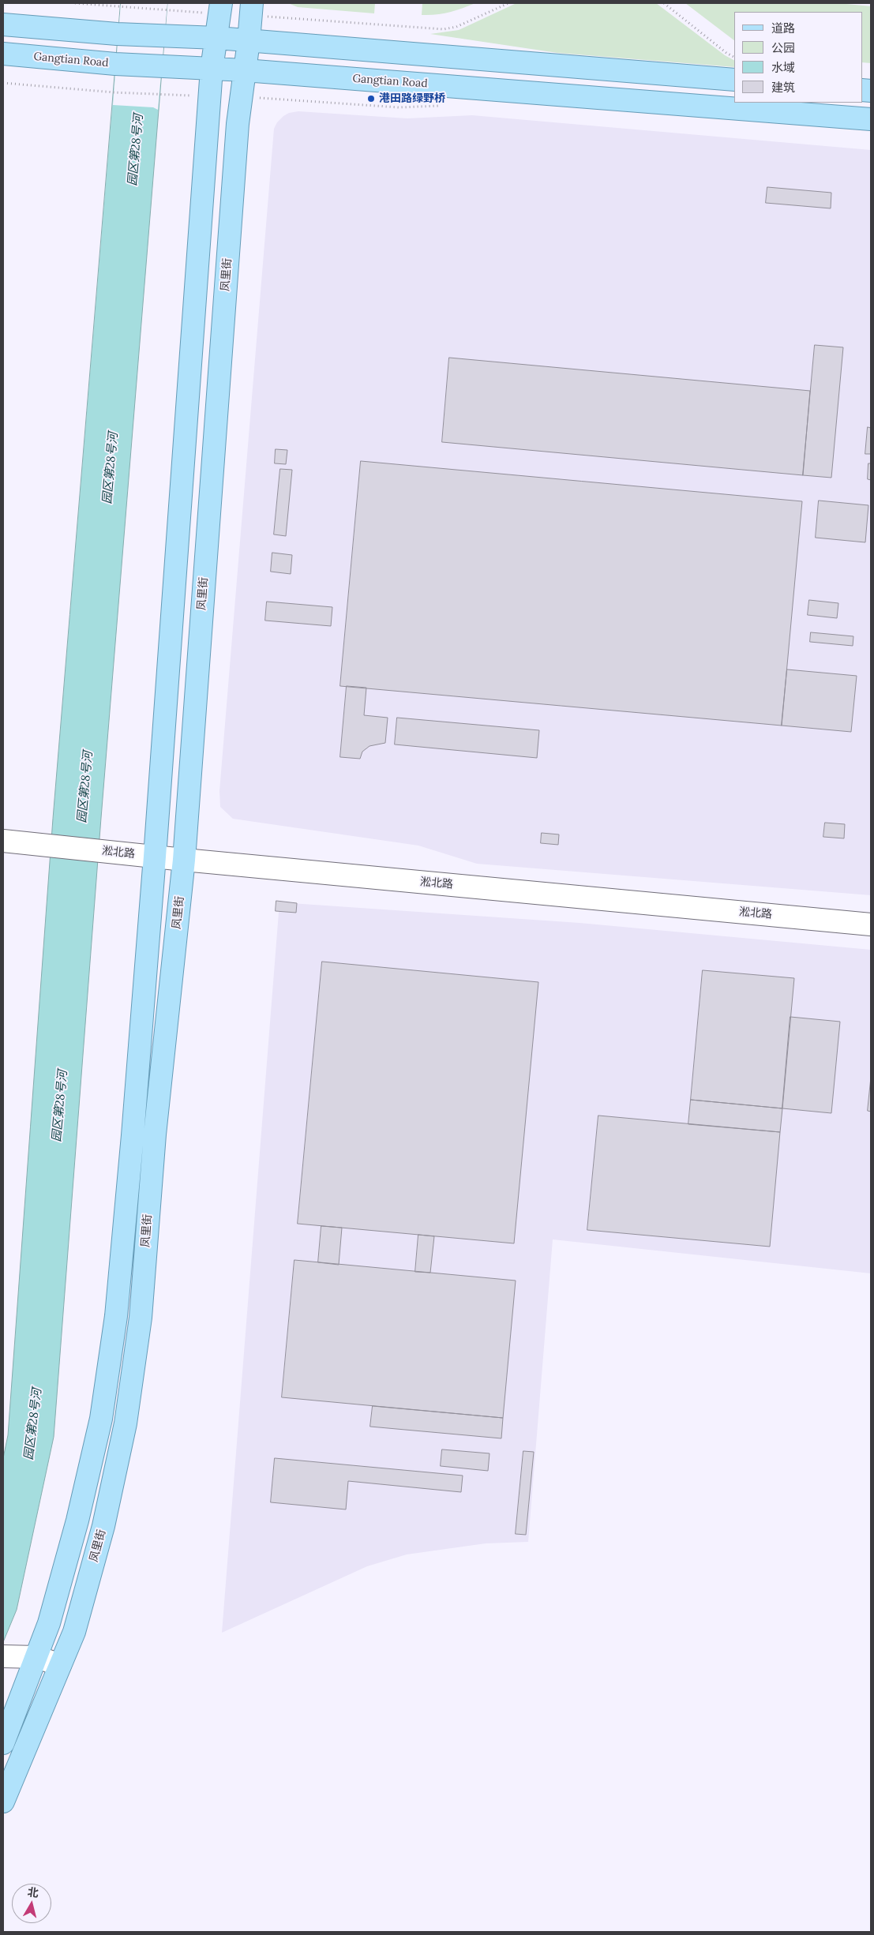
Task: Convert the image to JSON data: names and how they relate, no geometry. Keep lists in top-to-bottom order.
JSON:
{
  "streets": {
    "main road": ["Gangtian Road", "凤里街"],
    "street": ["淞北路"]
  },
  "crossings": [
    ["Gangtian Road", "凤里街"],
    ["凤里街", "淞北路"]
  ],
  "water": ["园区第28号河"],
  "places": ["港田路绿野桥"],
  "legend": [
    "道路",
    "公园",
    "水域",
    "建筑"
  ],
  "north": "top"
}
